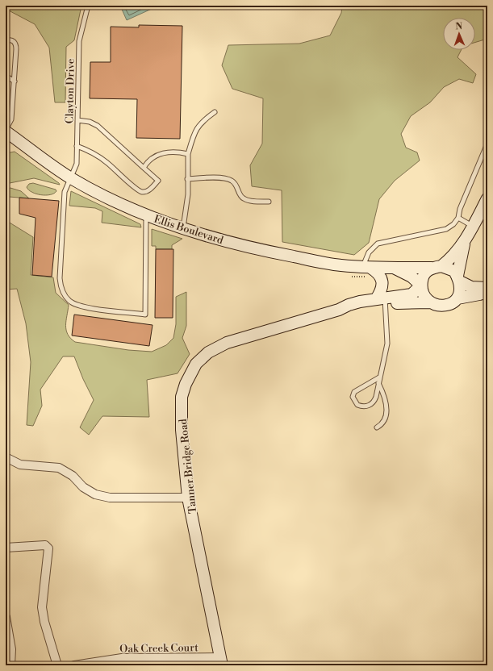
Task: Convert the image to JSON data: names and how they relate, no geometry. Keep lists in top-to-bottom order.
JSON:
{
  "streets": {
    "street": ["Ellis Boulevard", "Tanner Bridge Road", "Oak Creek Court"],
    "lane": ["Clayton Drive"]
  },
  "crossings": [
    ["Clayton Drive", "Ellis Boulevard"],
    ["Ellis Boulevard", "Tanner Bridge Road"],
    ["Tanner Bridge Road", "Oak Creek Court"]
  ],
  "north": "top"
}
